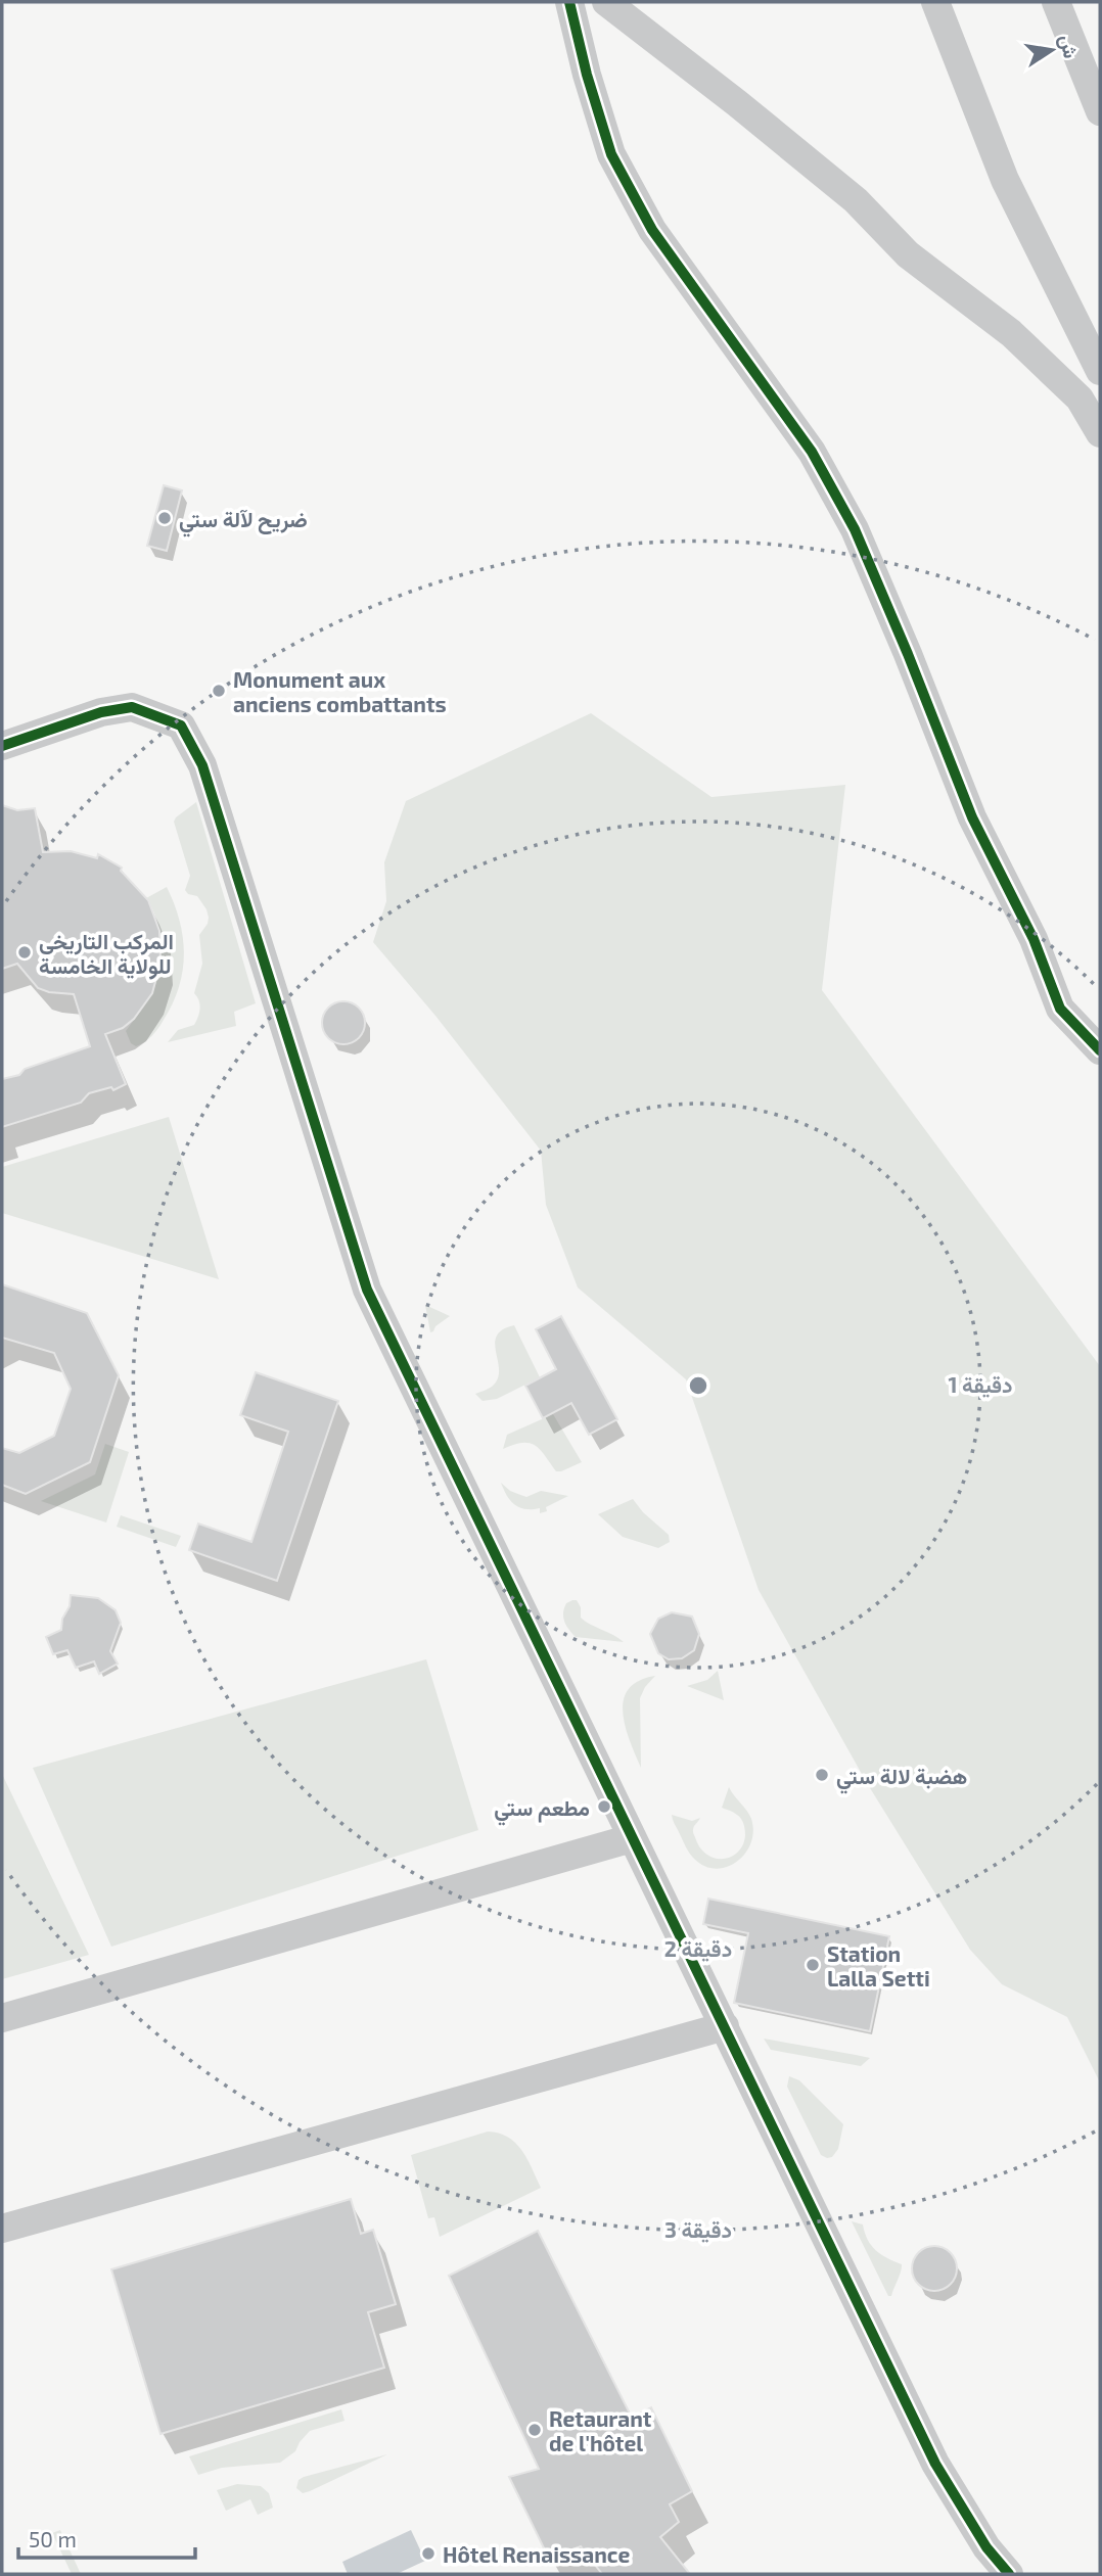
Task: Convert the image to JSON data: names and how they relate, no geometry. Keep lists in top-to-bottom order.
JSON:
{
  "places": [
    "ضريح لآلة ستي",
    "Monument aux anciens combattants",
    "المركب التاريخي للولاية الخامسة",
    "هضبة لالة ستي",
    "مطعم ستي",
    "Station Lalla Setti",
    "Retaurant de l'hôtel",
    "Hôtel Renaissance"
  ],
  "scale_bar": "50 m",
  "north": "right",
  "rings": ["1 دقيقة", "2 دقيقة", "3 دقيقة"]
}
